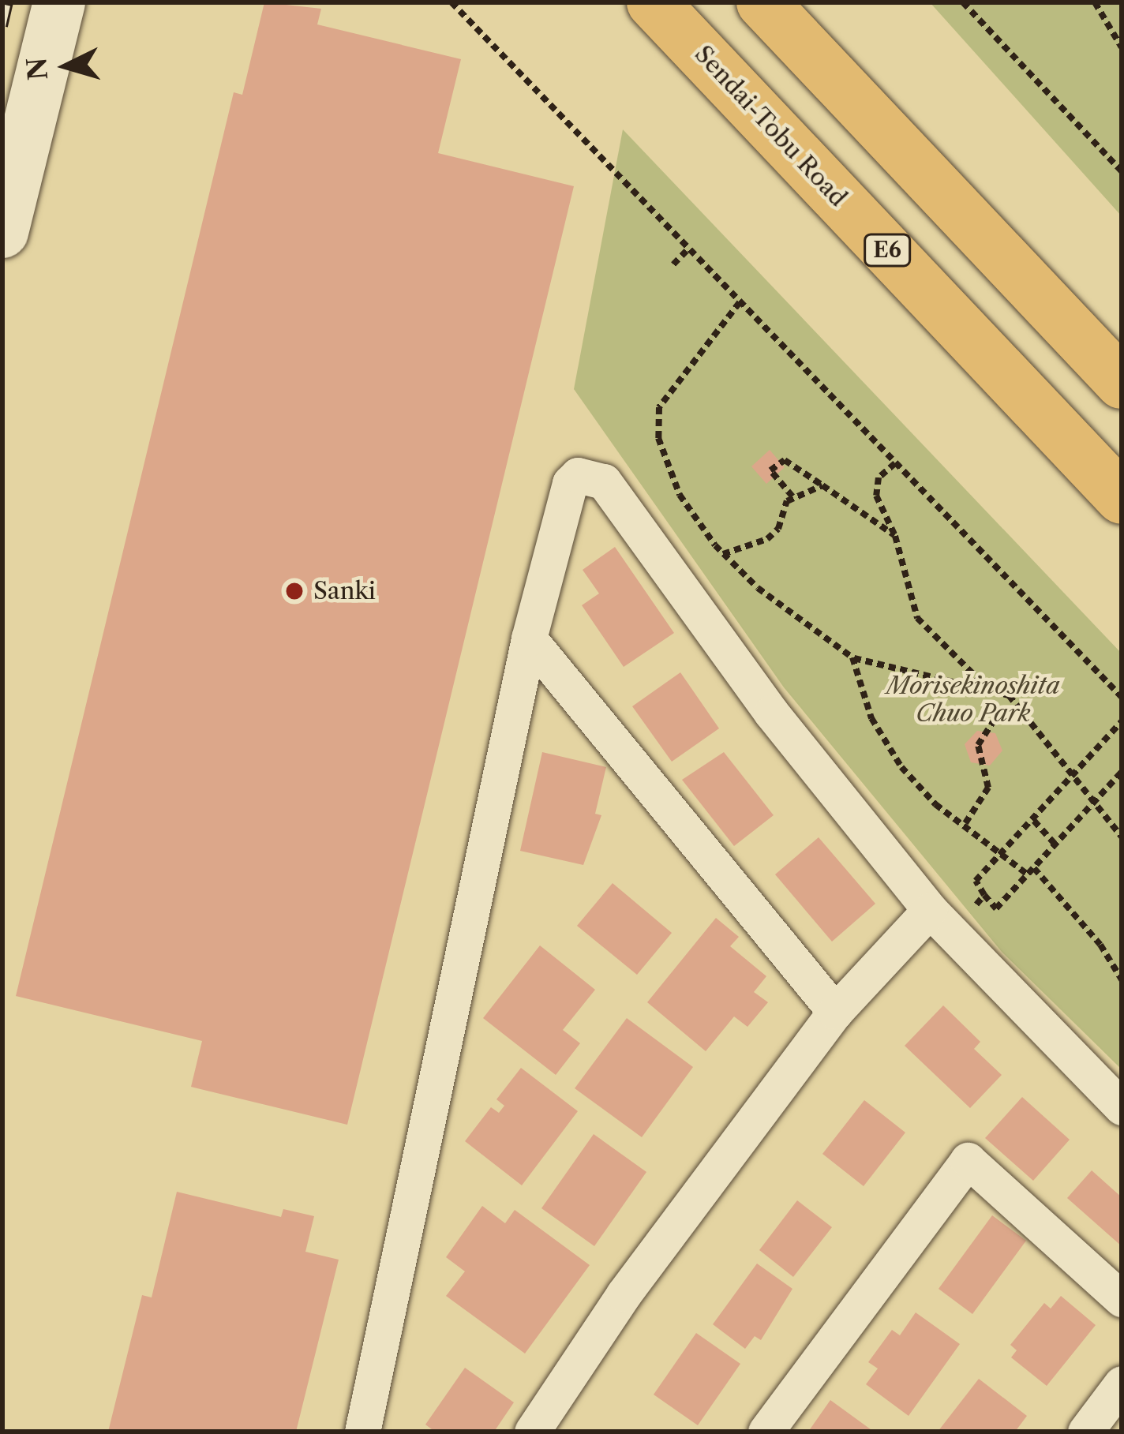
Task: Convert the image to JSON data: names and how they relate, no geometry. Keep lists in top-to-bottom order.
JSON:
{
  "streets": {
    "highway": ["Sendai-Tobu Road", "E6"]
  },
  "parks": ["Morisekinoshita Chuo Park"],
  "places": ["Sanki"],
  "north": "left"
}
